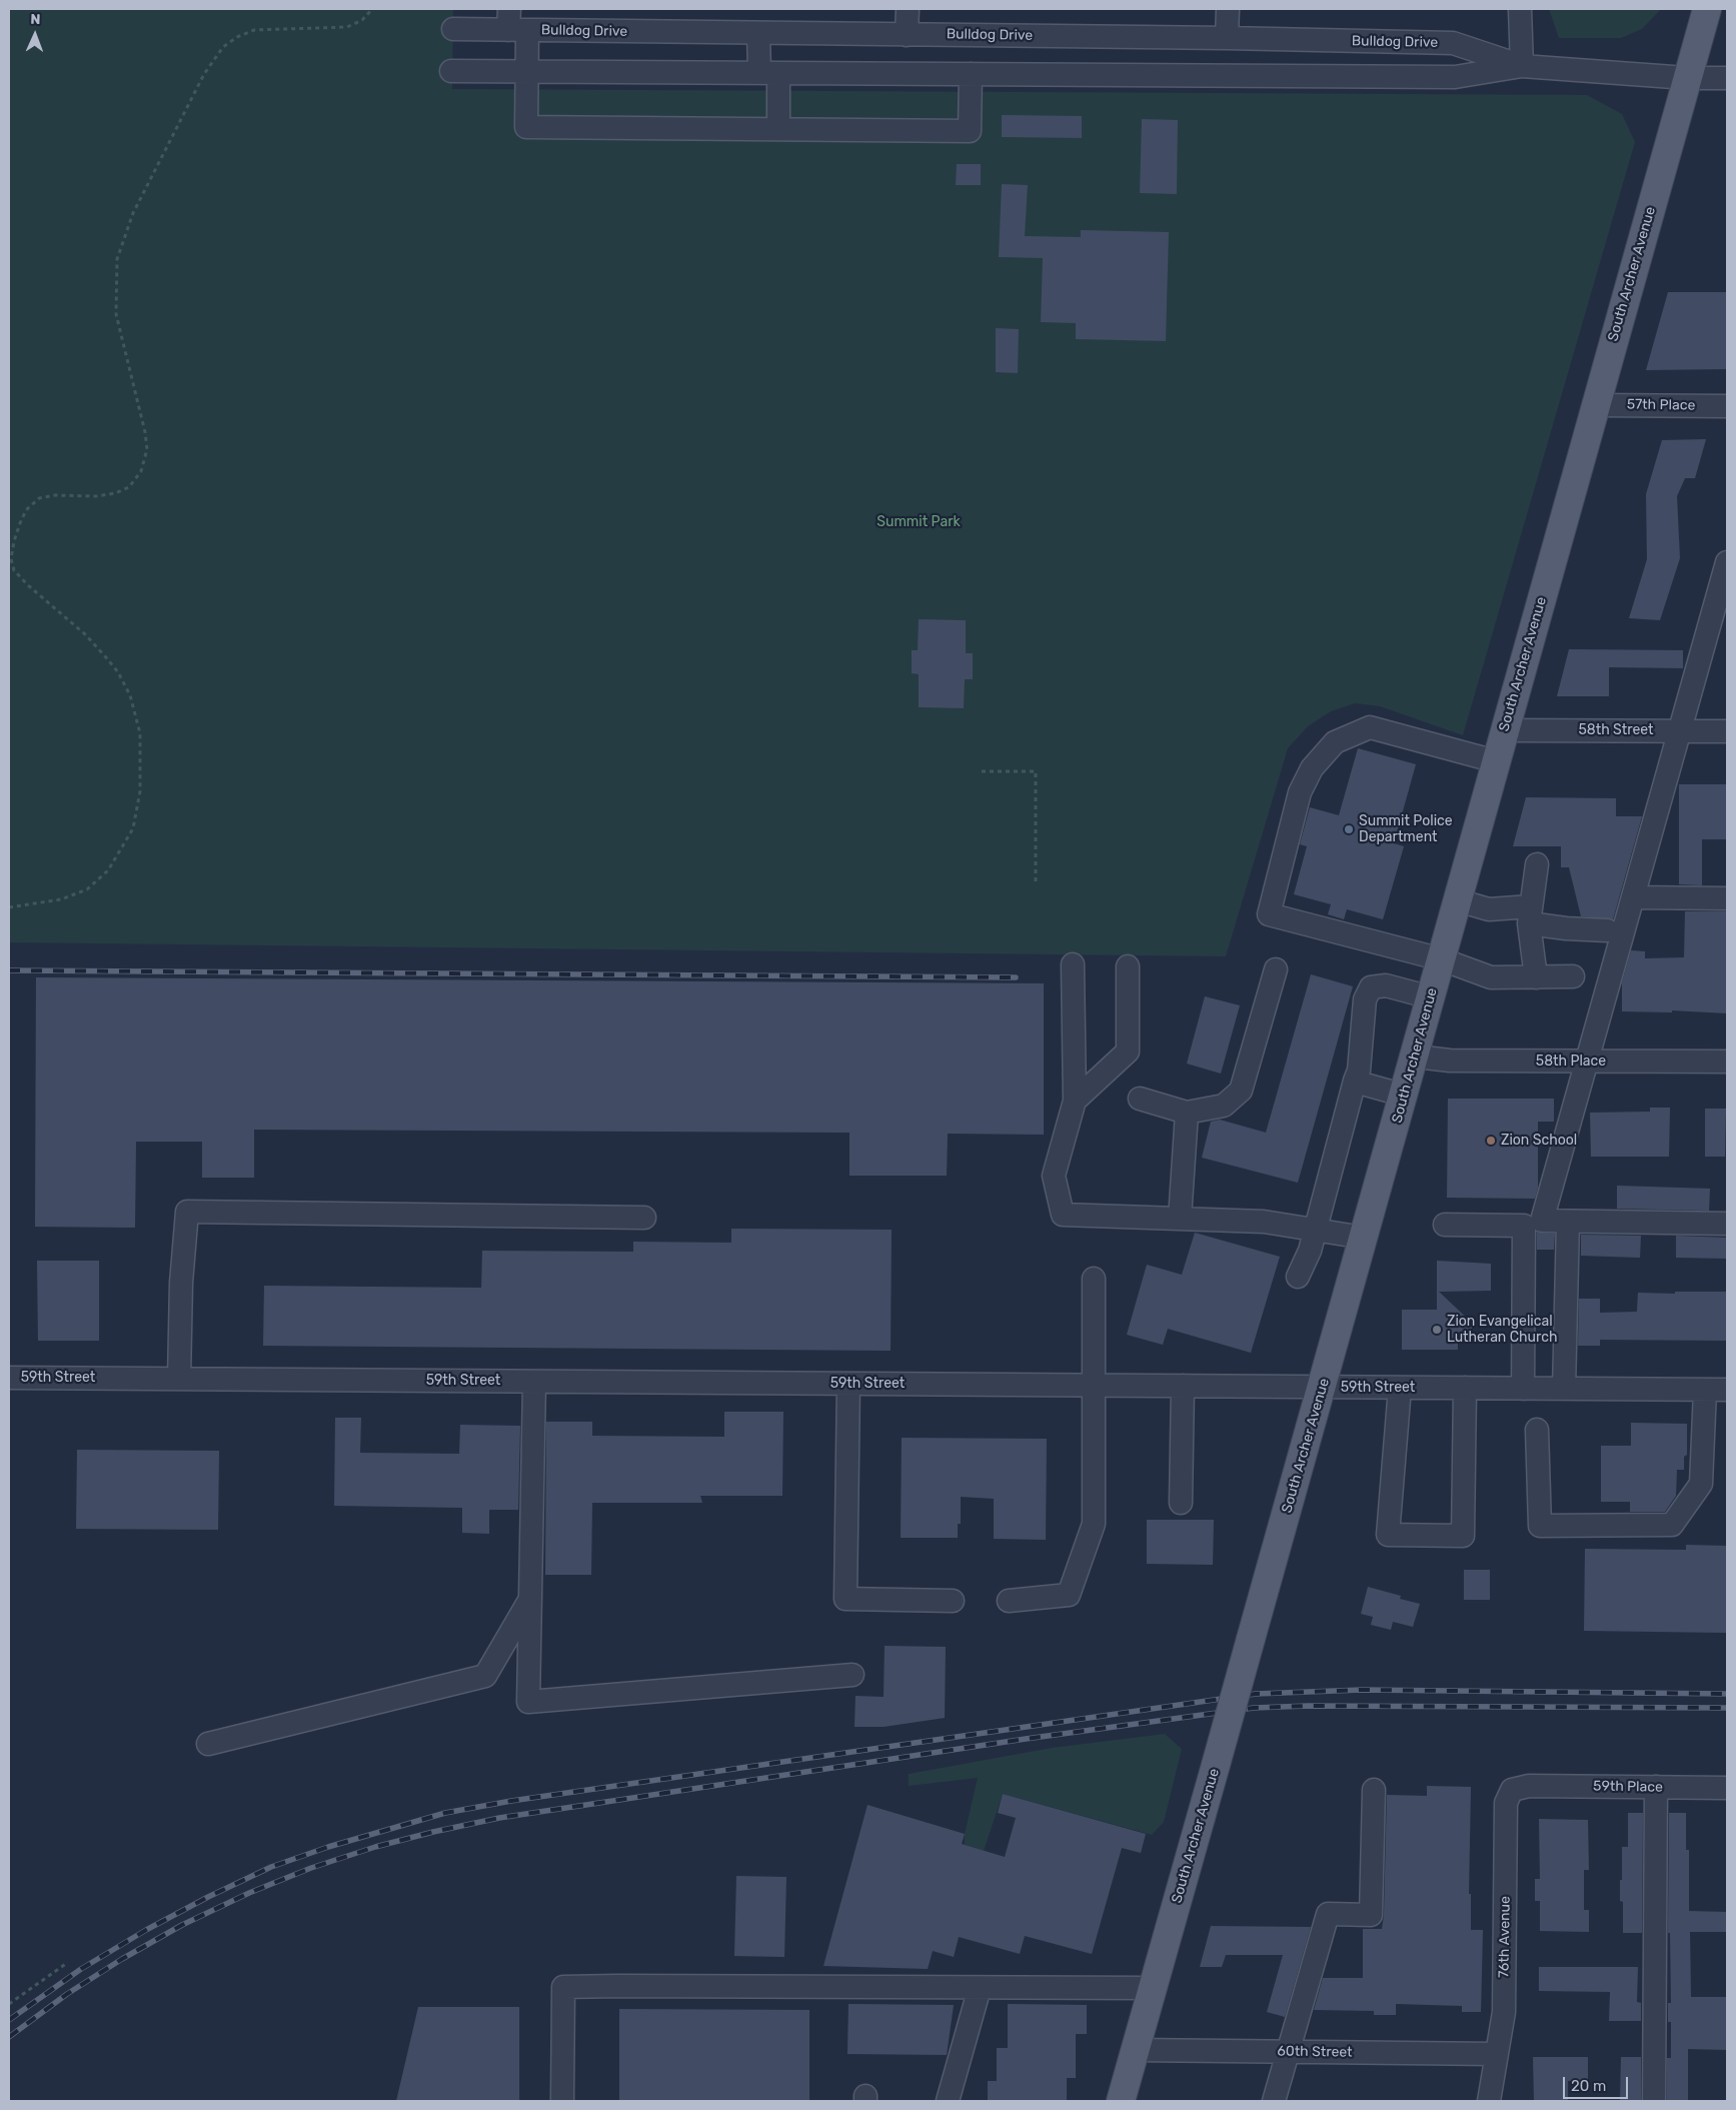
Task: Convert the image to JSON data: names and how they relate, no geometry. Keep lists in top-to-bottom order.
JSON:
{
  "streets": {
    "main road": ["South Archer Avenue"],
    "street": [
      "Bulldog Drive",
      "57th Place",
      "58th Street",
      "58th Place",
      "59th Street",
      "59th Place",
      "76th Avenue",
      "60th Street"
    ]
  },
  "crossings": [
    ["Bulldog Drive", "South Archer Avenue"],
    ["South Archer Avenue", "57th Place"],
    ["South Archer Avenue", "58th Street"],
    ["South Archer Avenue", "58th Place"],
    ["South Archer Avenue", "59th Street"],
    ["South Archer Avenue", "60th Street"],
    ["59th Place", "76th Avenue"],
    ["76th Avenue", "60th Street"]
  ],
  "parks": ["Summit Park"],
  "places": ["Summit Police Department", "Zion School", "Zion Evangelical Lutheran Church"],
  "scale_bar": "20 m",
  "north": "top"
}
